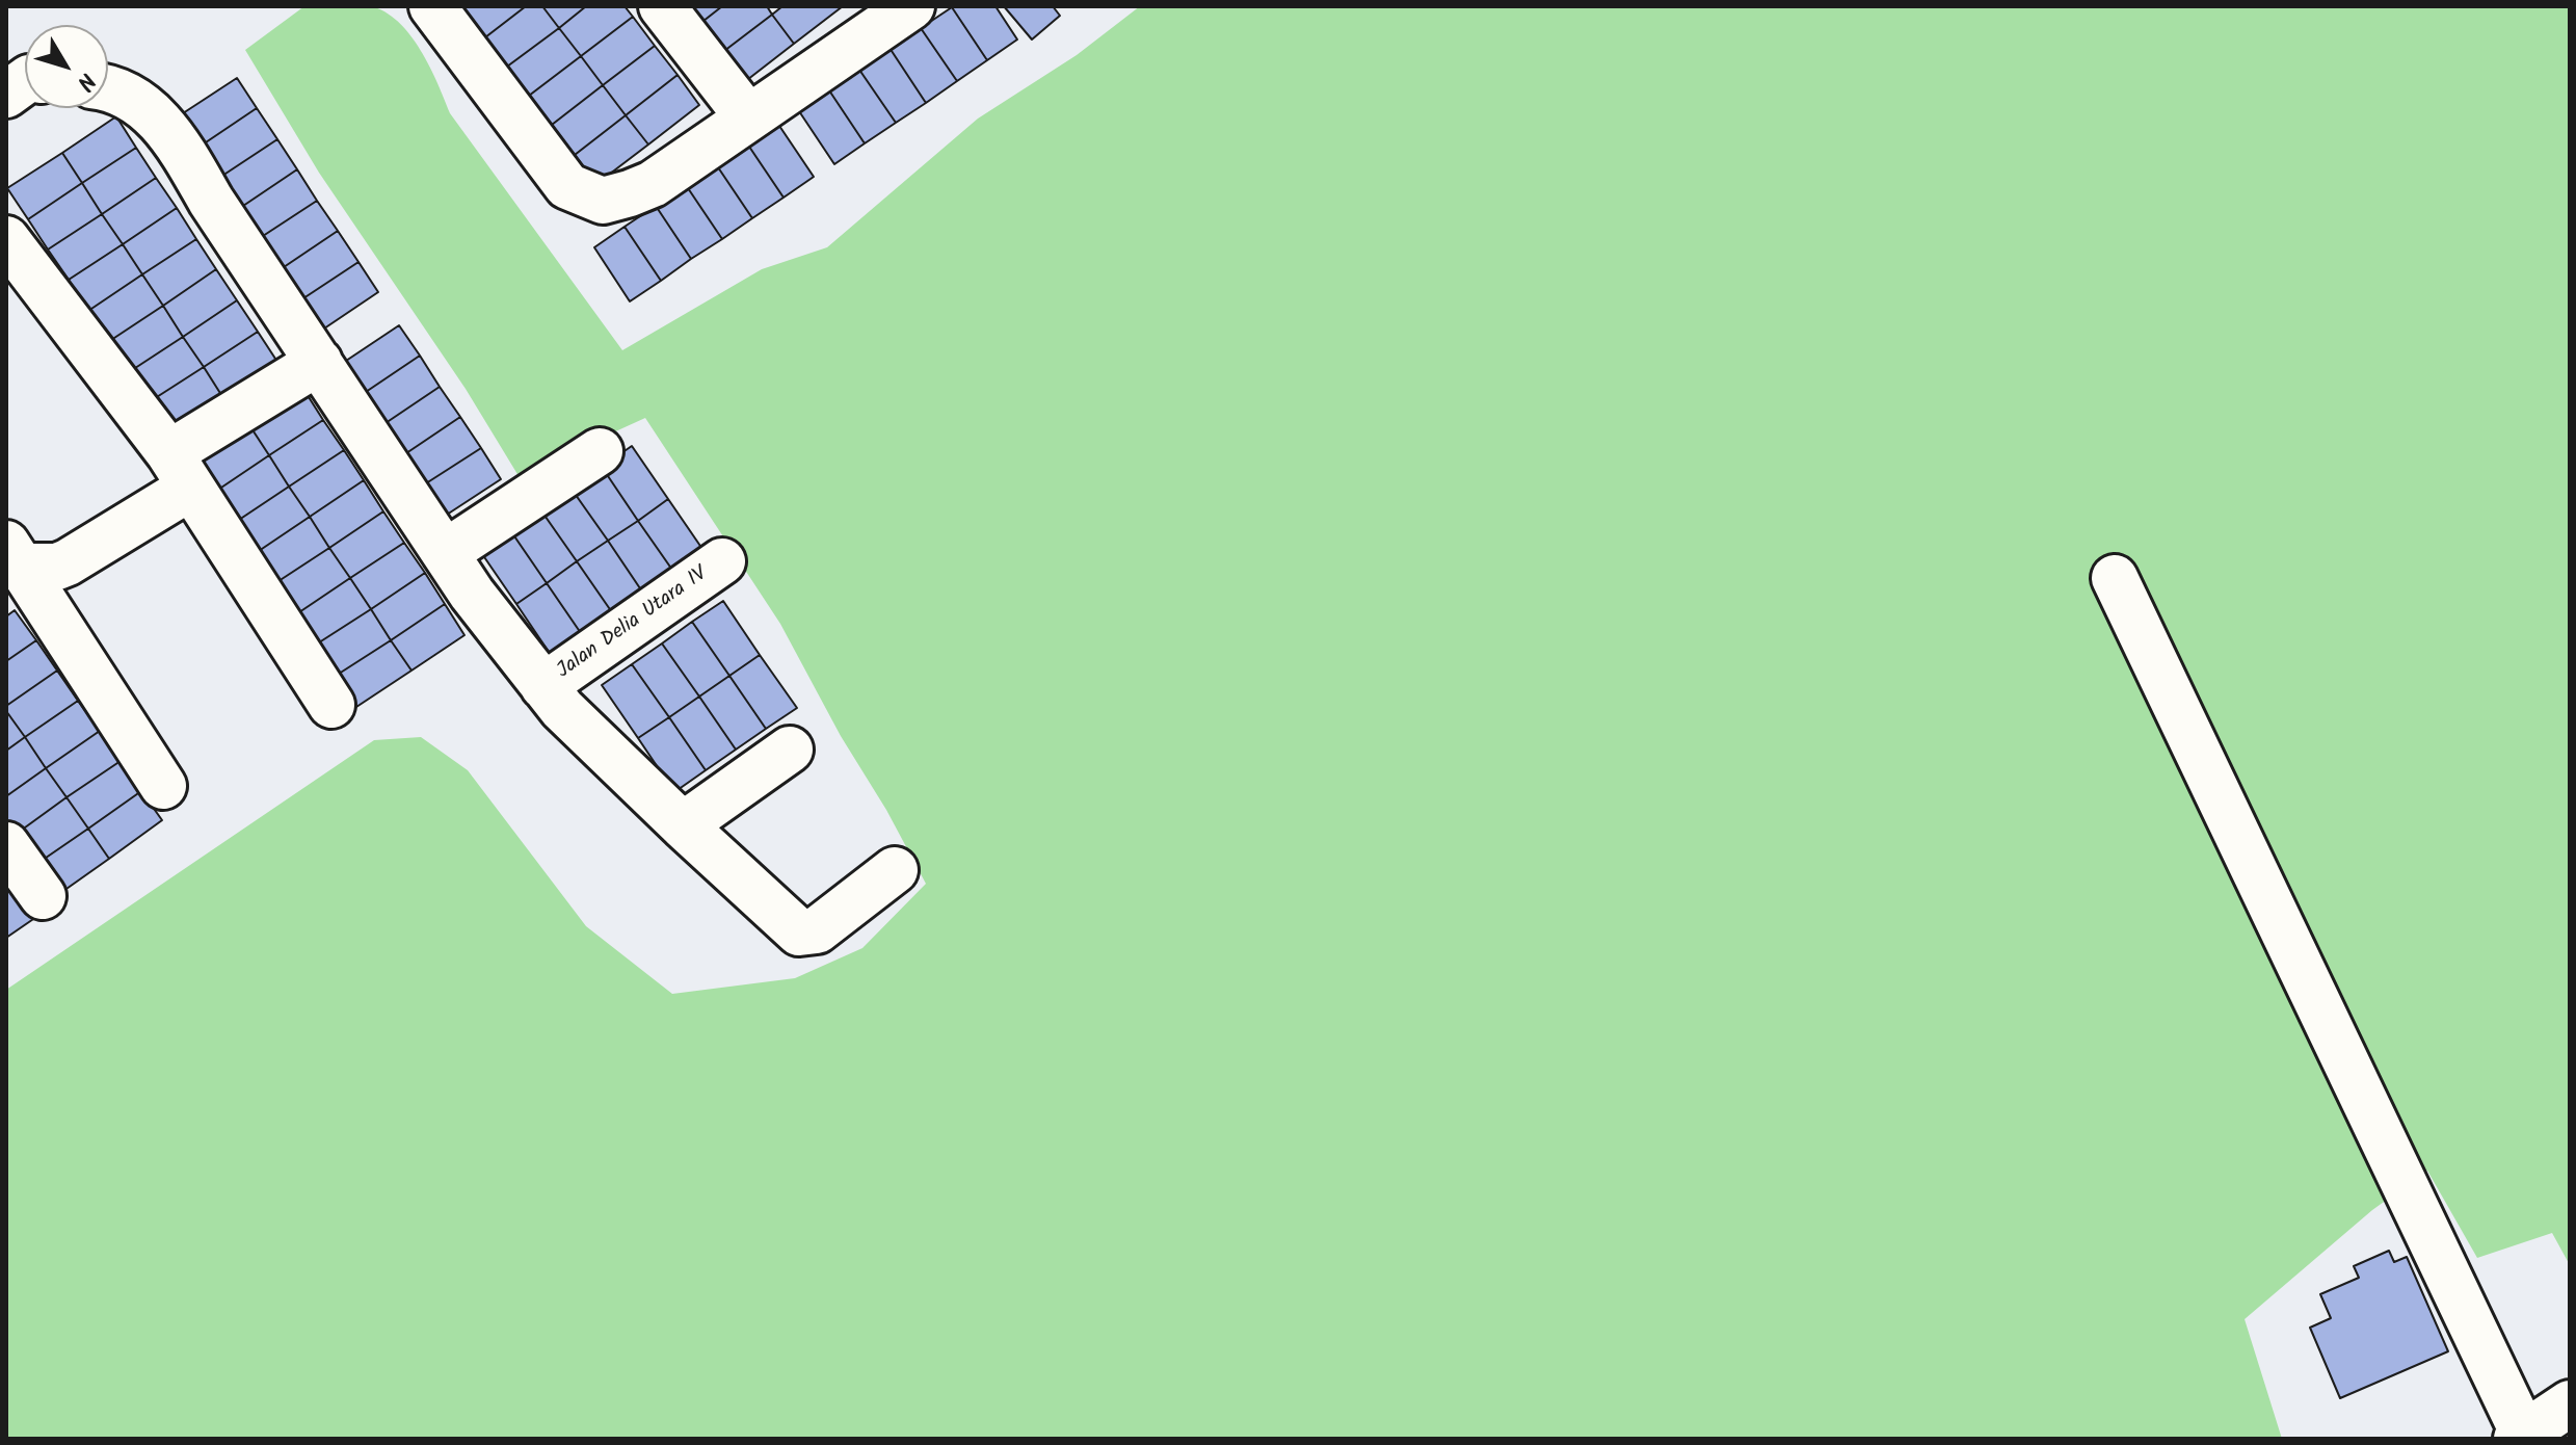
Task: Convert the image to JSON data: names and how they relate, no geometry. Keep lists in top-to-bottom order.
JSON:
{
  "streets": {
    "street": ["Jalan Delia Utara IV"]
  },
  "north": "bottom right"
}
